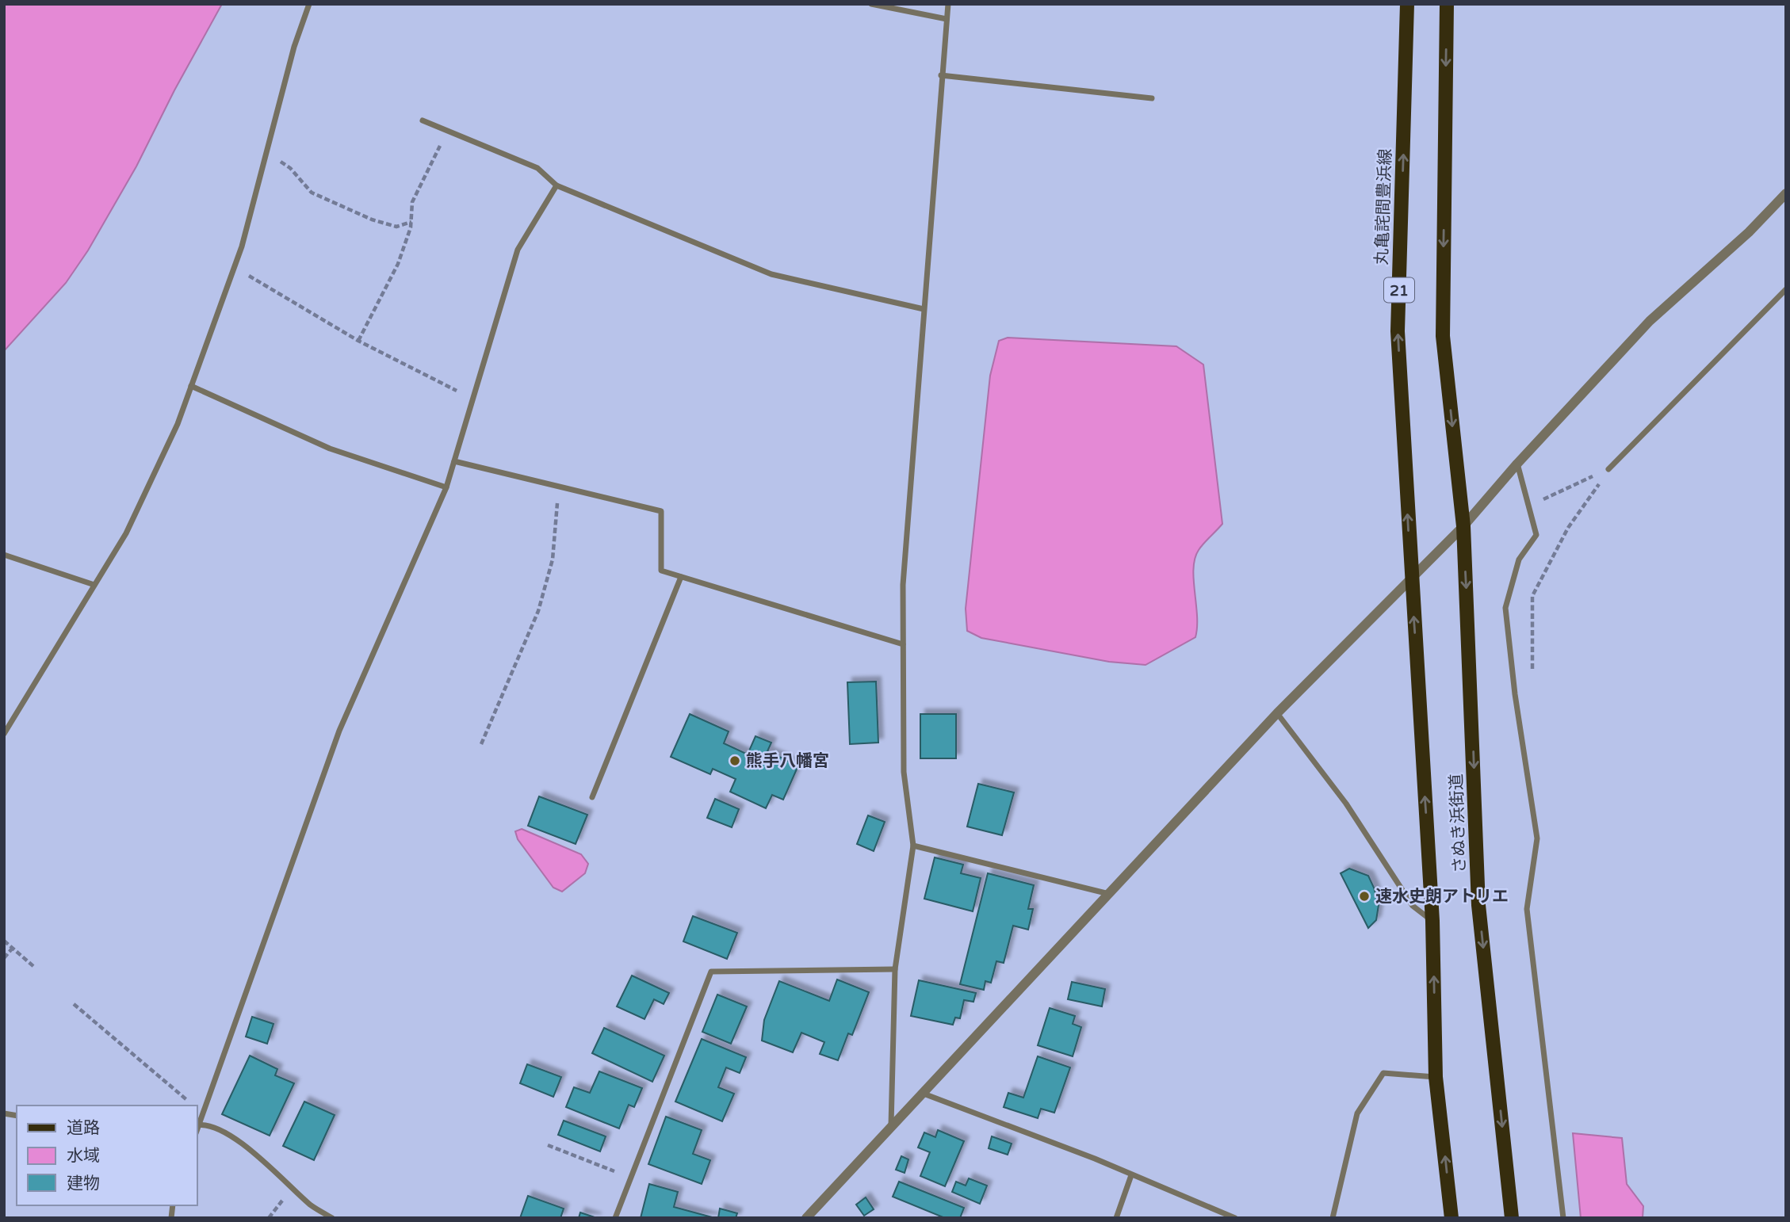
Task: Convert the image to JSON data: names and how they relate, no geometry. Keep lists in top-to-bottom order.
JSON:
{
  "streets": {
    "main road": ["丸亀詫間豊浜線", "21", "さぬき浜街道"]
  },
  "crossings": [
    ["丸亀詫間豊浜線", "さぬき浜街道"]
  ],
  "places": ["熊手八幡宮", "速水史朗アトリエ"],
  "legend": ["道路", "水域", "建物"]
}
